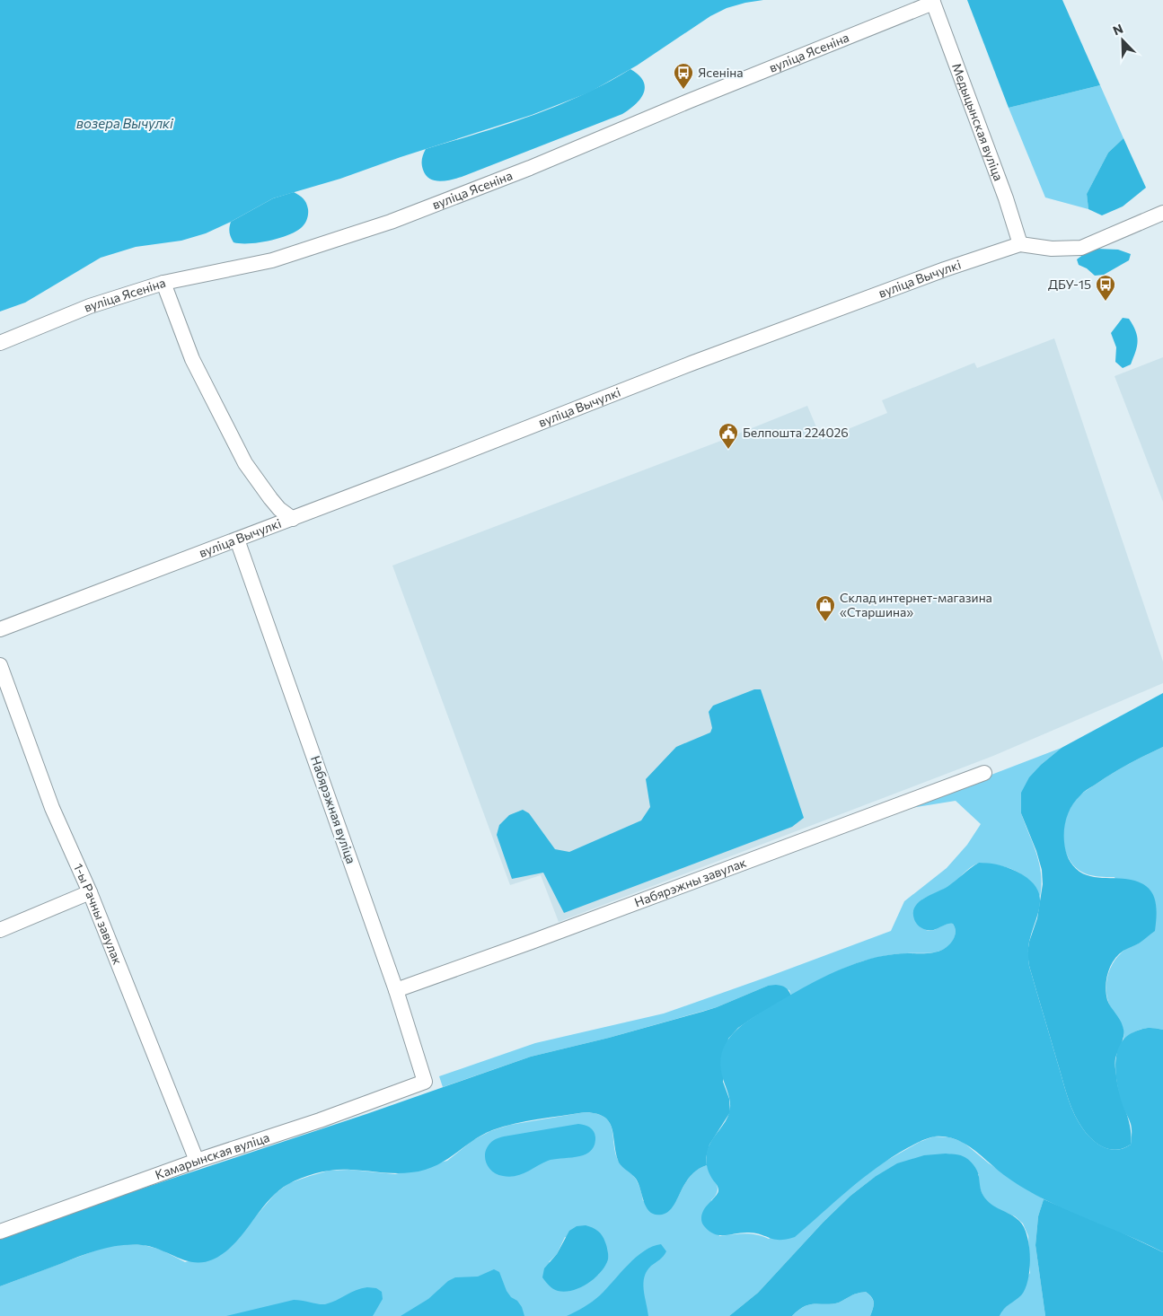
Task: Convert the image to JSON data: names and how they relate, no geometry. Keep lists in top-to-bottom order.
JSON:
{
  "streets": {
    "street": [
      "вуліца Ясеніна",
      "Медыцынская вуліца",
      "вуліца Вычулкі",
      "Набярэжная вуліца",
      "Набярэжны завулак",
      "1-ы Рачны завулак",
      "Камарынская вуліца"
    ]
  },
  "crossings": [
    ["вуліца Ясеніна", "Медыцынская вуліца"],
    ["Медыцынская вуліца", "вуліца Вычулкі"],
    ["вуліца Вычулкі", "Набярэжная вуліца"],
    ["Набярэжная вуліца", "Набярэжны завулак"],
    ["Набярэжная вуліца", "Камарынская вуліца"],
    ["1-ы Рачны завулак", "Камарынская вуліца"]
  ],
  "water": ["возера Вычулкі"],
  "places": {
    "bus stop": ["Ясеніна", "ДБУ-15"],
    "public building": ["Белпошта 224026"],
    "shop": ["Склад интернет-магазина «Старшина»"]
  },
  "north": "top left"
}
